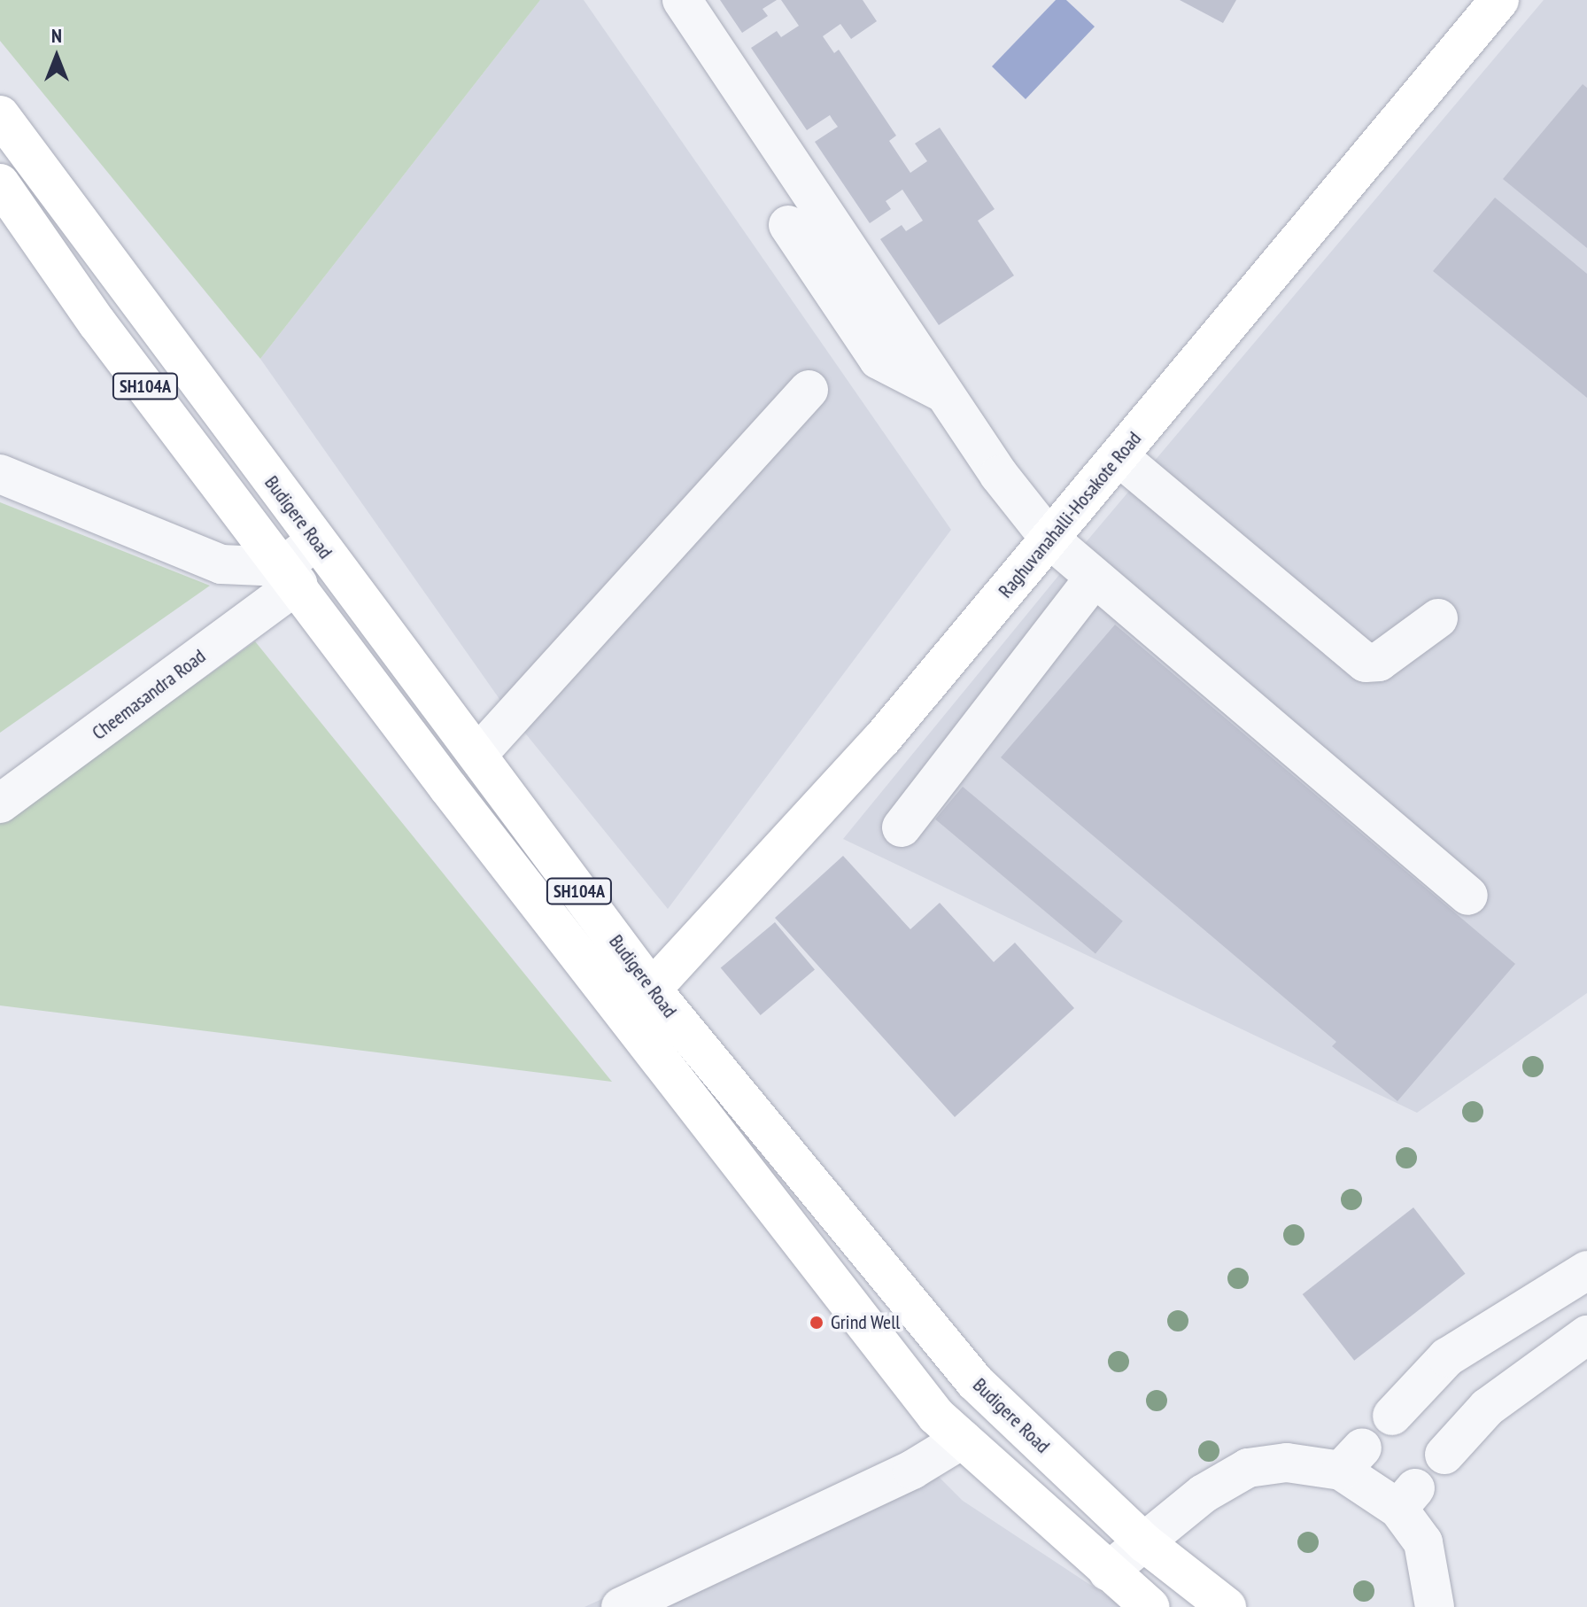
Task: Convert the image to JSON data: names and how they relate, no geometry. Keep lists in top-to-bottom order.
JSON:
{
  "streets": {
    "main road": ["SH104A", "Raghuvanahalli-Hosakote Road", "Budigere Road"],
    "street": ["Cheemasandra Road"]
  },
  "crossings": [
    ["Raghuvanahalli-Hosakote Road", "Budigere Road"],
    ["Budigere Road", "Cheemasandra Road"]
  ],
  "places": ["Grind Well"],
  "north": "top"
}
